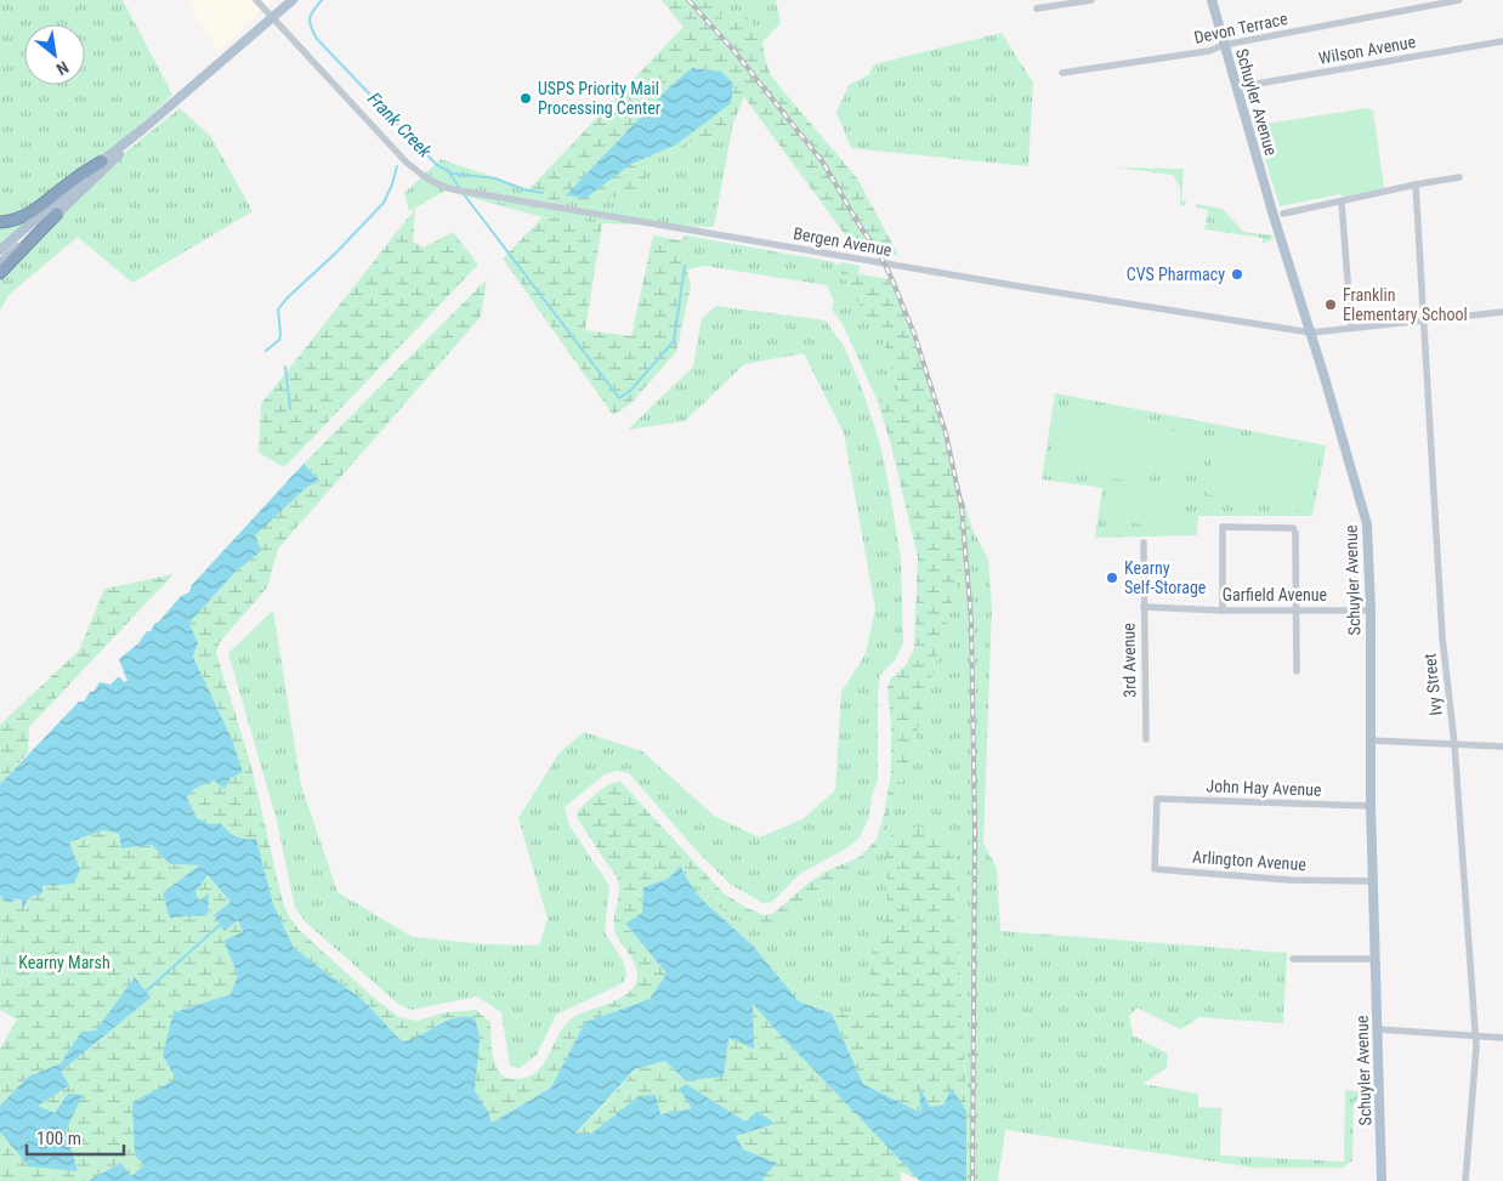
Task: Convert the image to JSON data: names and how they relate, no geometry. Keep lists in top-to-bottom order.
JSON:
{
  "streets": {
    "main road": ["Schuyler Avenue"],
    "street": [
      "Devon Terrace",
      "Wilson Avenue",
      "Bergen Avenue",
      "Garfield Avenue",
      "3rd Avenue",
      "Ivy Street",
      "John Hay Avenue",
      "Arlington Avenue"
    ]
  },
  "crossings": [
    ["Devon Terrace", "Schuyler Avenue"],
    ["Wilson Avenue", "Schuyler Avenue"],
    ["Schuyler Avenue", "Bergen Avenue"],
    ["Schuyler Avenue", "Garfield Avenue"],
    ["Schuyler Avenue", "John Hay Avenue"],
    ["Schuyler Avenue", "Arlington Avenue"],
    ["Bergen Avenue", "Ivy Street"],
    ["Garfield Avenue", "3rd Avenue"],
    ["John Hay Avenue", "Arlington Avenue"]
  ],
  "water": ["Frank Creek"],
  "parks": ["Kearny Marsh"],
  "places": [
    "USPS Priority Mail Processing Center",
    "CVS Pharmacy",
    "Franklin Elementary School",
    "Kearny Self-Storage"
  ],
  "scale_bar": "100 m",
  "north": "bottom right"
}
